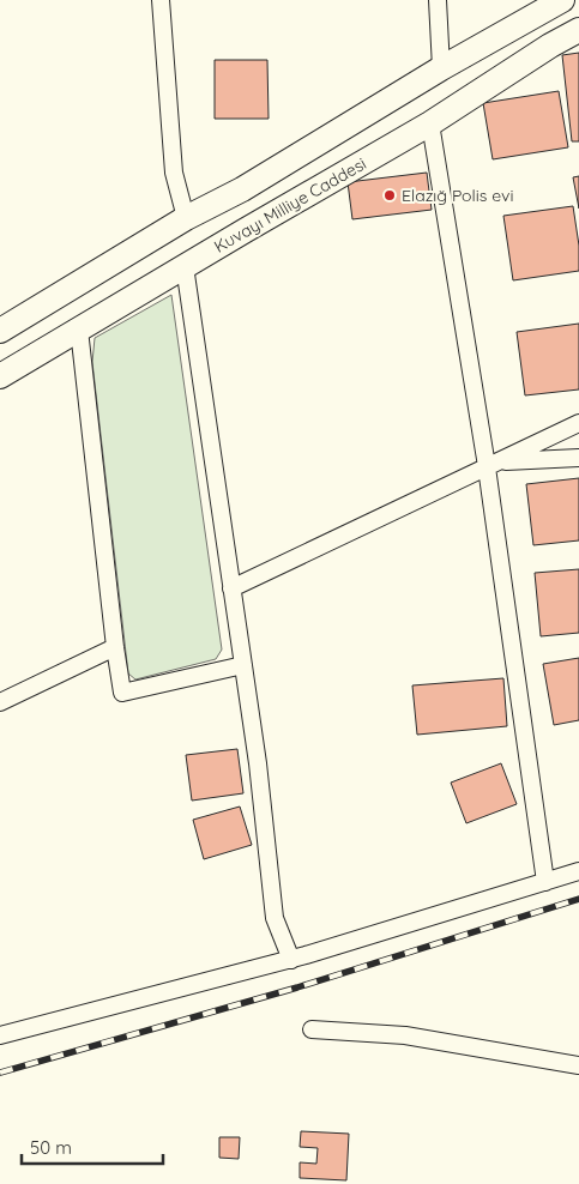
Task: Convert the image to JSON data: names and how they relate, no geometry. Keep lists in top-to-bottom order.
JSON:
{
  "streets": {
    "main road": ["Kuvayı Milliye Caddesi"]
  },
  "places": ["Elazığ Polis evi"],
  "scale_bar": "50 m"
}
